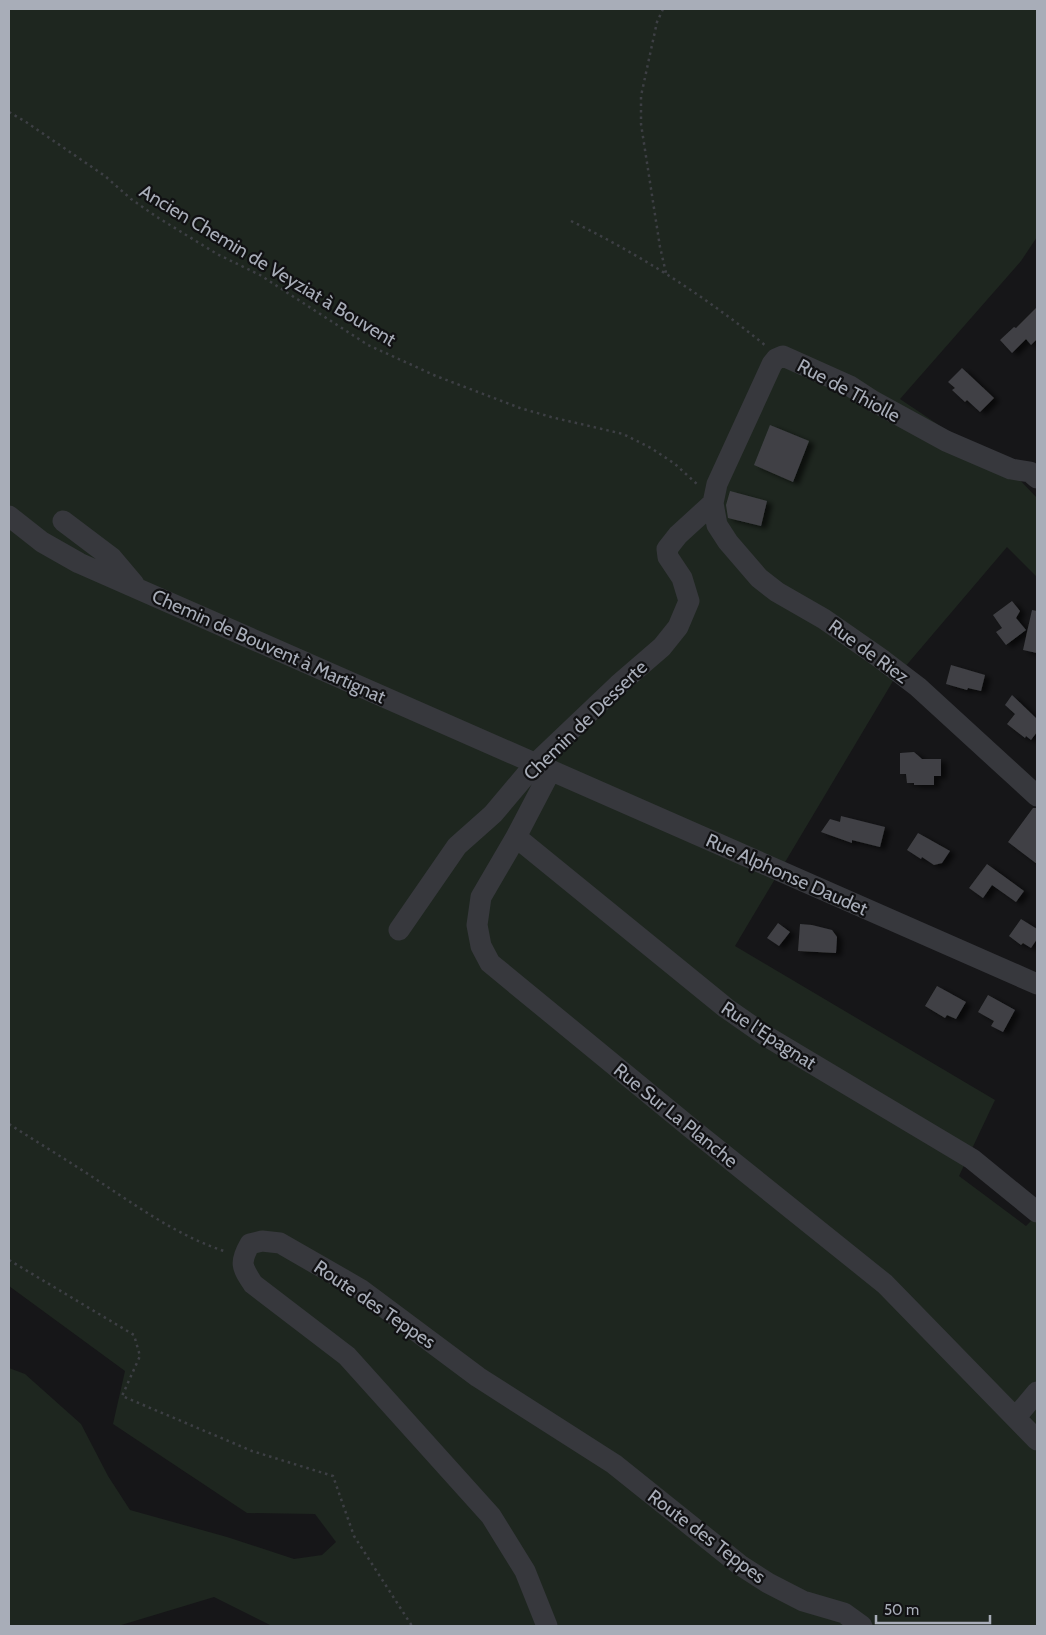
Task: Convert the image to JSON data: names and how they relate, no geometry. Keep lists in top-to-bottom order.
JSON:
{
  "streets": {
    "street": [
      "Rue de Thiolle",
      "Chemin de Bouvent à Martignat",
      "Rue de Riez",
      "Chemin de Desserte",
      "Rue Alphonse Daudet",
      "Rue l'Epagnat",
      "Rue Sur La Planche",
      "Route des Teppes"
    ],
    "path": ["Ancien Chemin de Veyziat à Bouvent"]
  },
  "crossings": [
    ["Ancien Chemin de Veyziat à Bouvent", "Rue de Thiolle"],
    ["Ancien Chemin de Veyziat à Bouvent", "Rue de Riez"],
    ["Ancien Chemin de Veyziat à Bouvent", "Chemin de Desserte"],
    ["Rue de Thiolle", "Rue de Riez"],
    ["Rue de Thiolle", "Chemin de Desserte"],
    ["Chemin de Bouvent à Martignat", "Chemin de Desserte"],
    ["Chemin de Bouvent à Martignat", "Rue Alphonse Daudet"],
    ["Chemin de Bouvent à Martignat", "Rue Sur La Planche"],
    ["Rue de Riez", "Chemin de Desserte"],
    ["Chemin de Desserte", "Rue Alphonse Daudet"],
    ["Chemin de Desserte", "Rue Sur La Planche"],
    ["Rue Alphonse Daudet", "Rue Sur La Planche"],
    ["Rue l'Epagnat", "Rue Sur La Planche"]
  ],
  "scale_bar": "50 m"
}
